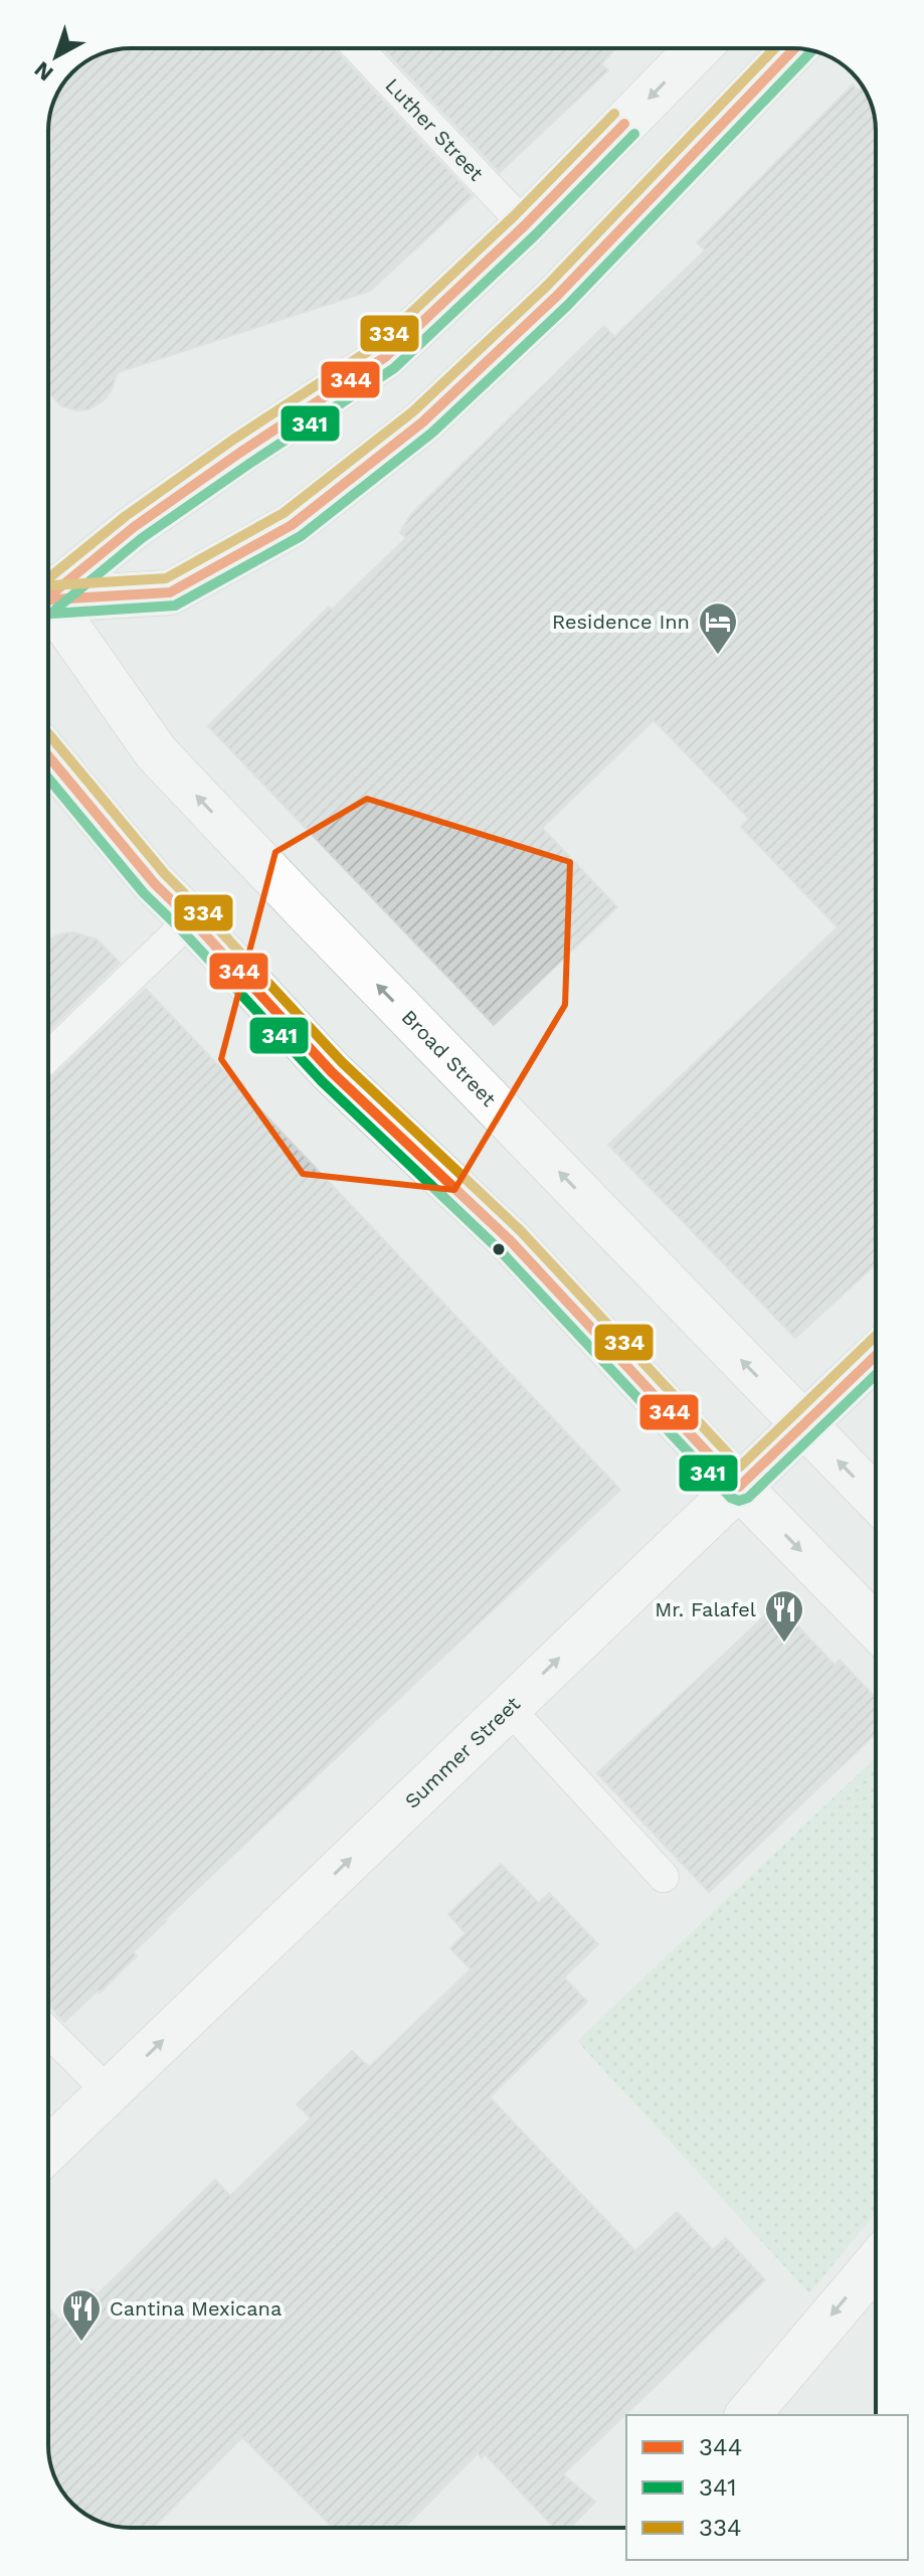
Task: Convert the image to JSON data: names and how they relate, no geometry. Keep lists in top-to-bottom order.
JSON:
{
  "streets": {
    "main road": ["Broad Street", "Summer Street"],
    "lane": ["Luther Street"]
  },
  "crossings": [
    ["Broad Street", "Summer Street"]
  ],
  "one_way": ["Summer Street"],
  "places": {
    "hotel": ["Residence Inn"],
    "restaurant": ["Mr. Falafel", "Cantina Mexicana"]
  },
  "lines": ["transit line 344", "transit line 334", "transit line 341"],
  "legend": ["344", "341", "334"],
  "north": "bottom left"
}
